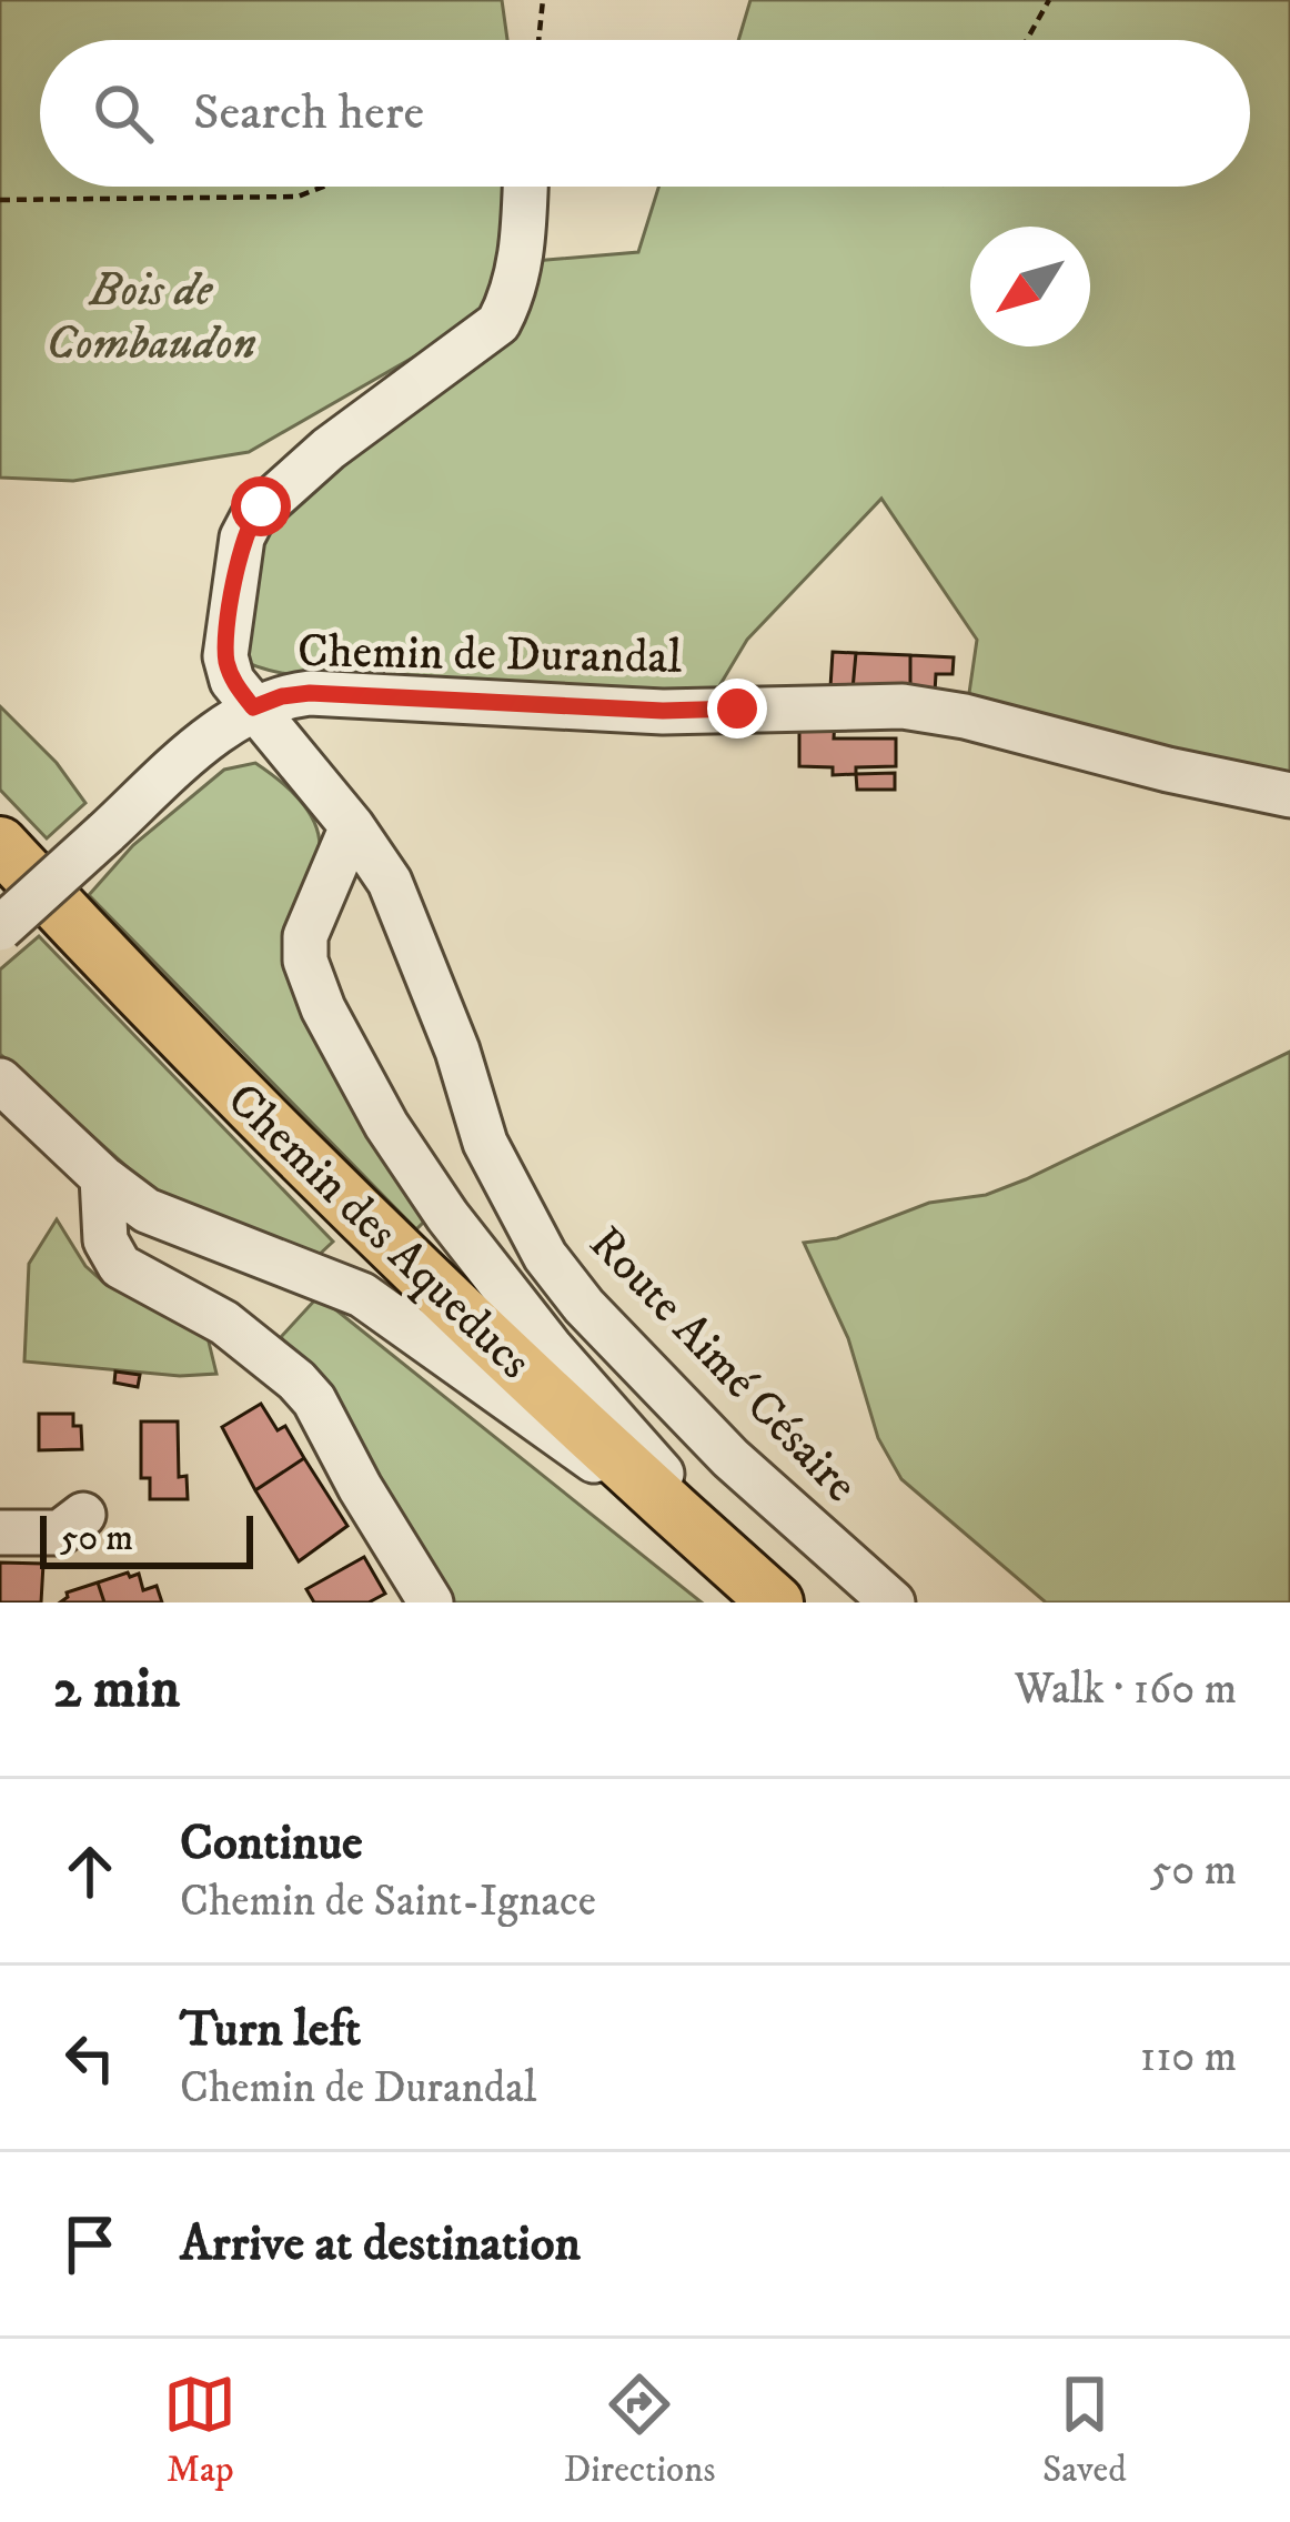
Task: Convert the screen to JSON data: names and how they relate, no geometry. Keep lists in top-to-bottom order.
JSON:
{
  "streets": {
    "main road": ["Chemin des Aqueducs"],
    "street": ["Chemin de Durandal", "Route Aimé Césaire"]
  },
  "crossings": [
    ["Chemin de Durandal", "Route Aimé Césaire"]
  ],
  "parks": ["Bois de Combaudon"],
  "scale_bar": "50 m",
  "north": "bottom left",
  "page": {
    "search": "Search here",
    "scale": "50 m",
    "heading": ["2 min", "Walk · 160 m"],
    "list": [
      ["Continue", "Chemin de Saint-Ignace", "50 m"],
      ["Turn left", "Chemin de Durandal", "110 m"],
      "Arrive at destination"
    ],
    "nav": ["Map", "Directions", "Saved"]
  }
}
